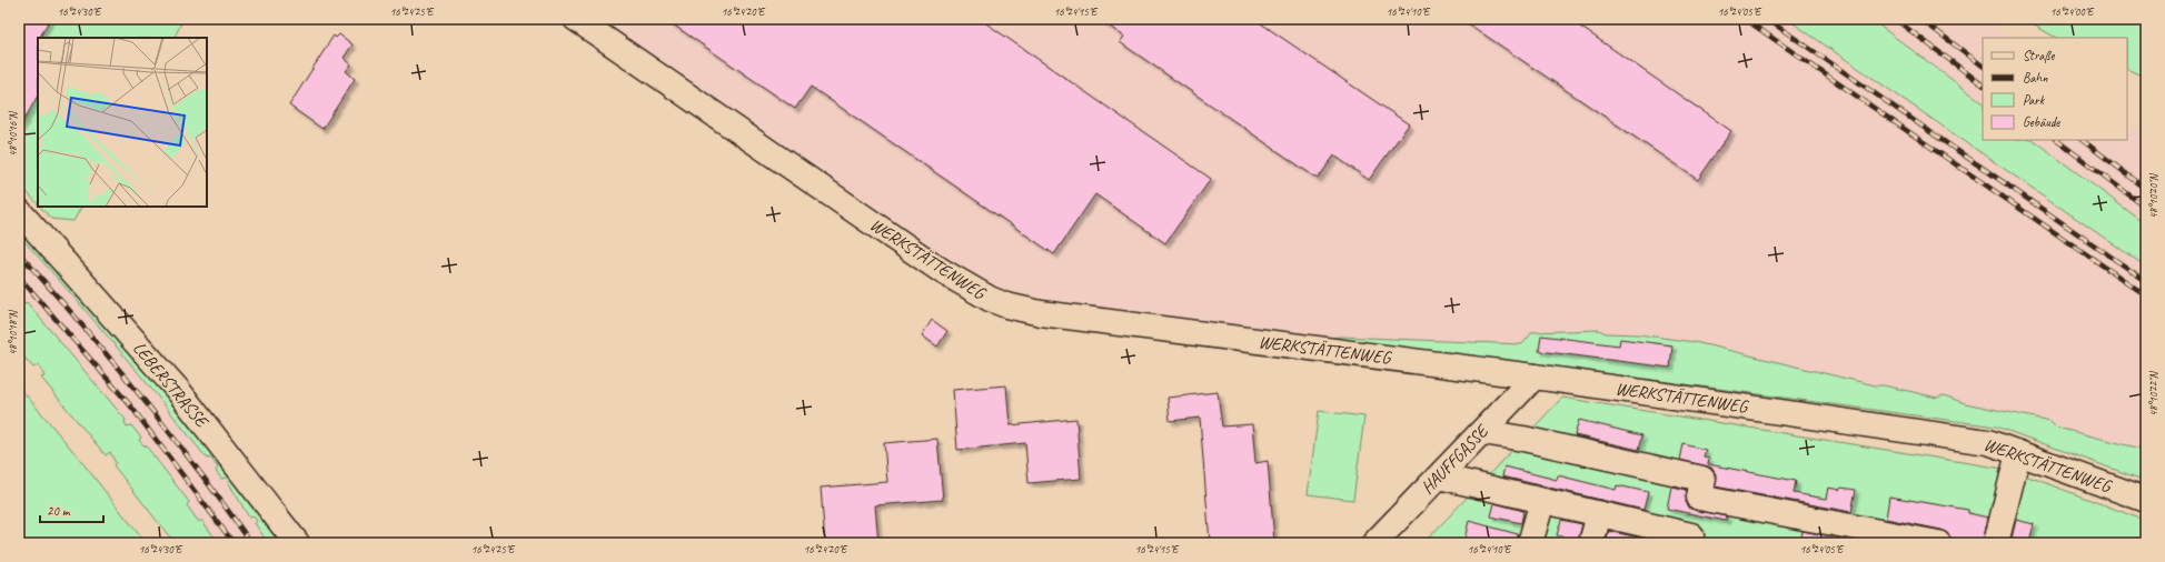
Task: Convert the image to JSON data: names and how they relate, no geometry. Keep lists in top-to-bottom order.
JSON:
{
  "streets": {
    "street": ["WERKSTÄTTENWEG", "LEBERSTRASSE", "HAUFFGASSE"]
  },
  "crossings": [
    ["WERKSTÄTTENWEG", "HAUFFGASSE"]
  ],
  "legend": [
    "Straße",
    "Bahn",
    "Park",
    "Gebäude"
  ],
  "scale_bar": "20 m",
  "coordinates": [
    "16°24'30\"E",
    "16°24'25\"E",
    "16°24'20\"E",
    "16°24'15\"E",
    "16°24'10\"E",
    "16°24'05\"E",
    "16°24'00\"E",
    "48°10'16\"N",
    "48°10'20\"N",
    "48°10'18\"N",
    "48°10'22\"N"
  ]
}
